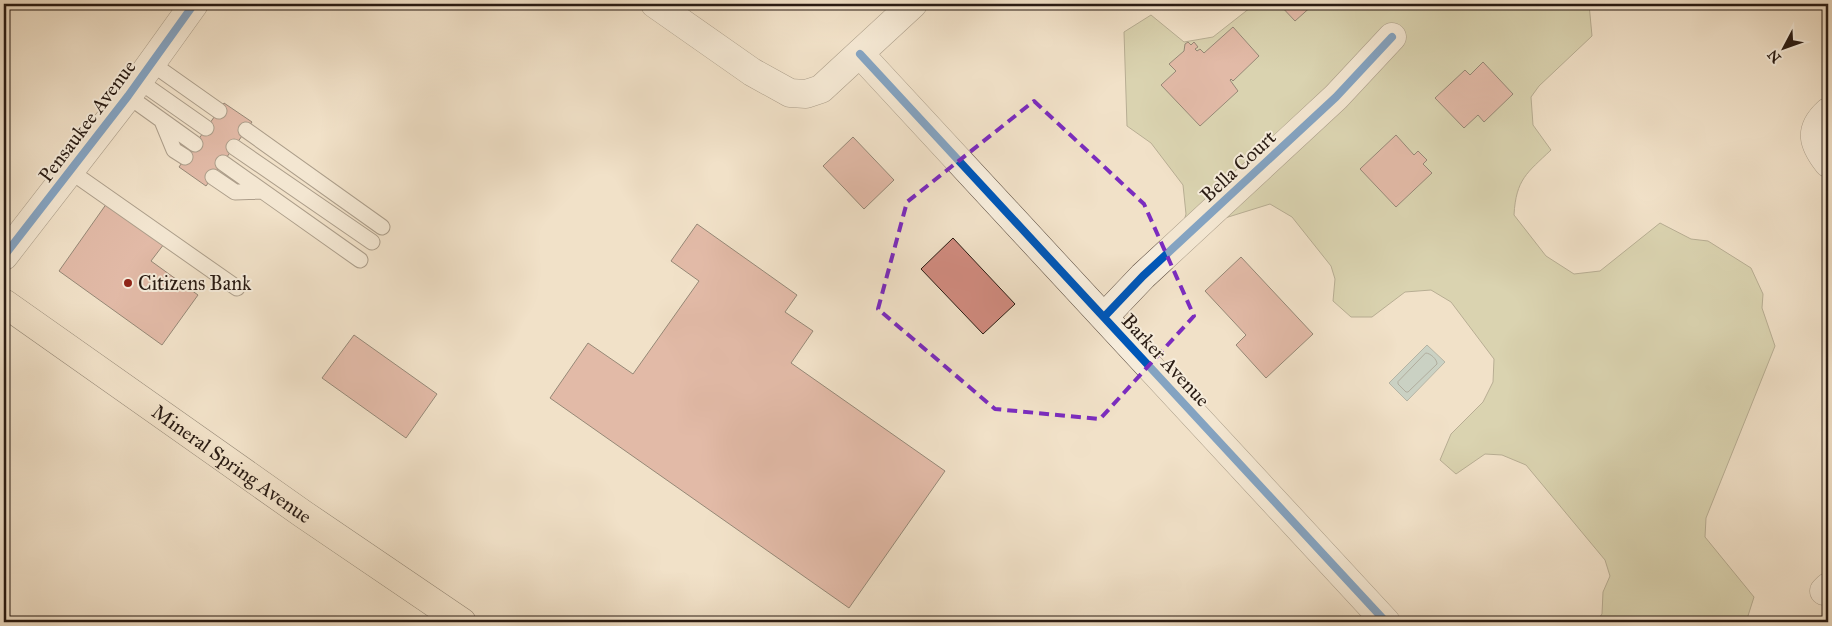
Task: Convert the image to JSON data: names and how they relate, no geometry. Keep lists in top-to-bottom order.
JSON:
{
  "streets": {
    "main road": ["Mineral Spring Avenue"],
    "street": ["Pensaukee Avenue", "Bella Court", "Barker Avenue"]
  },
  "crossings": [
    ["Bella Court", "Barker Avenue"]
  ],
  "places": ["Citizens Bank"],
  "north": "bottom left"
}
